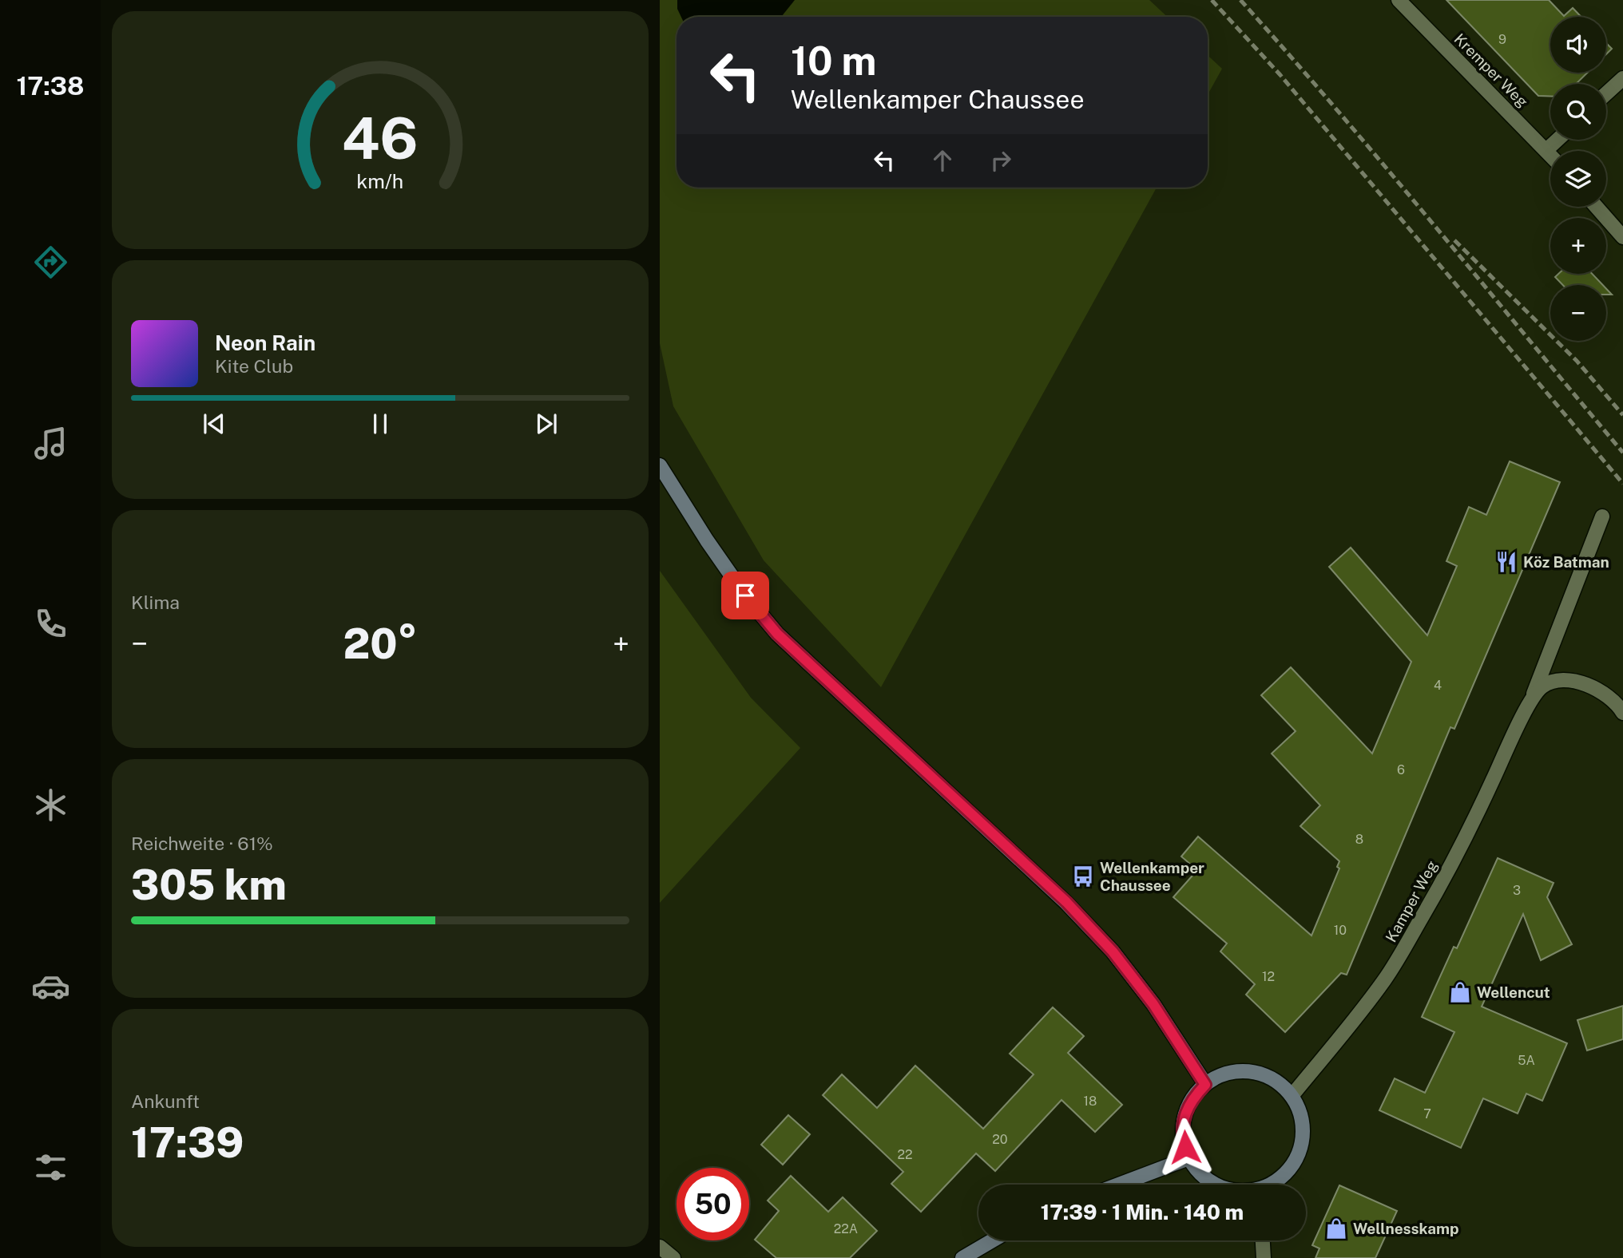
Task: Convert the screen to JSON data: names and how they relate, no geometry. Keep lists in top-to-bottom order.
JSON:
{
  "streets": {
    "street": ["Kremper Weg", "Kamper Weg"]
  },
  "places": {
    "restaurant": ["Köz Batman"],
    "bus stop": ["Wellenkamper Chaussee"],
    "shop": ["Wellencut", "Wellnesskamp"]
  },
  "house_numbers": [
    "9",
    "4",
    "6",
    "8",
    "3",
    "10",
    "12",
    "5A",
    "18",
    "7",
    "20",
    "22",
    "22A"
  ],
  "page": {
    "tabs": "17:38",
    "map_buttons": ["+", "−"],
    "turn": ["10 m", "Wellenkamper Chaussee"],
    "song": ["Neon Rain", "Kite Club"],
    "tile": [
      "Klima",
      ["Reichweite · 61%", "305 km"],
      ["Ankunft", "17:39"]
    ],
    "heat": ["−", "20°", "+"],
    "limit": "50",
    "trip": "17:39 · 1 Min. · 140 m",
    "gauge": ["46", "km/h"]
  }
}
